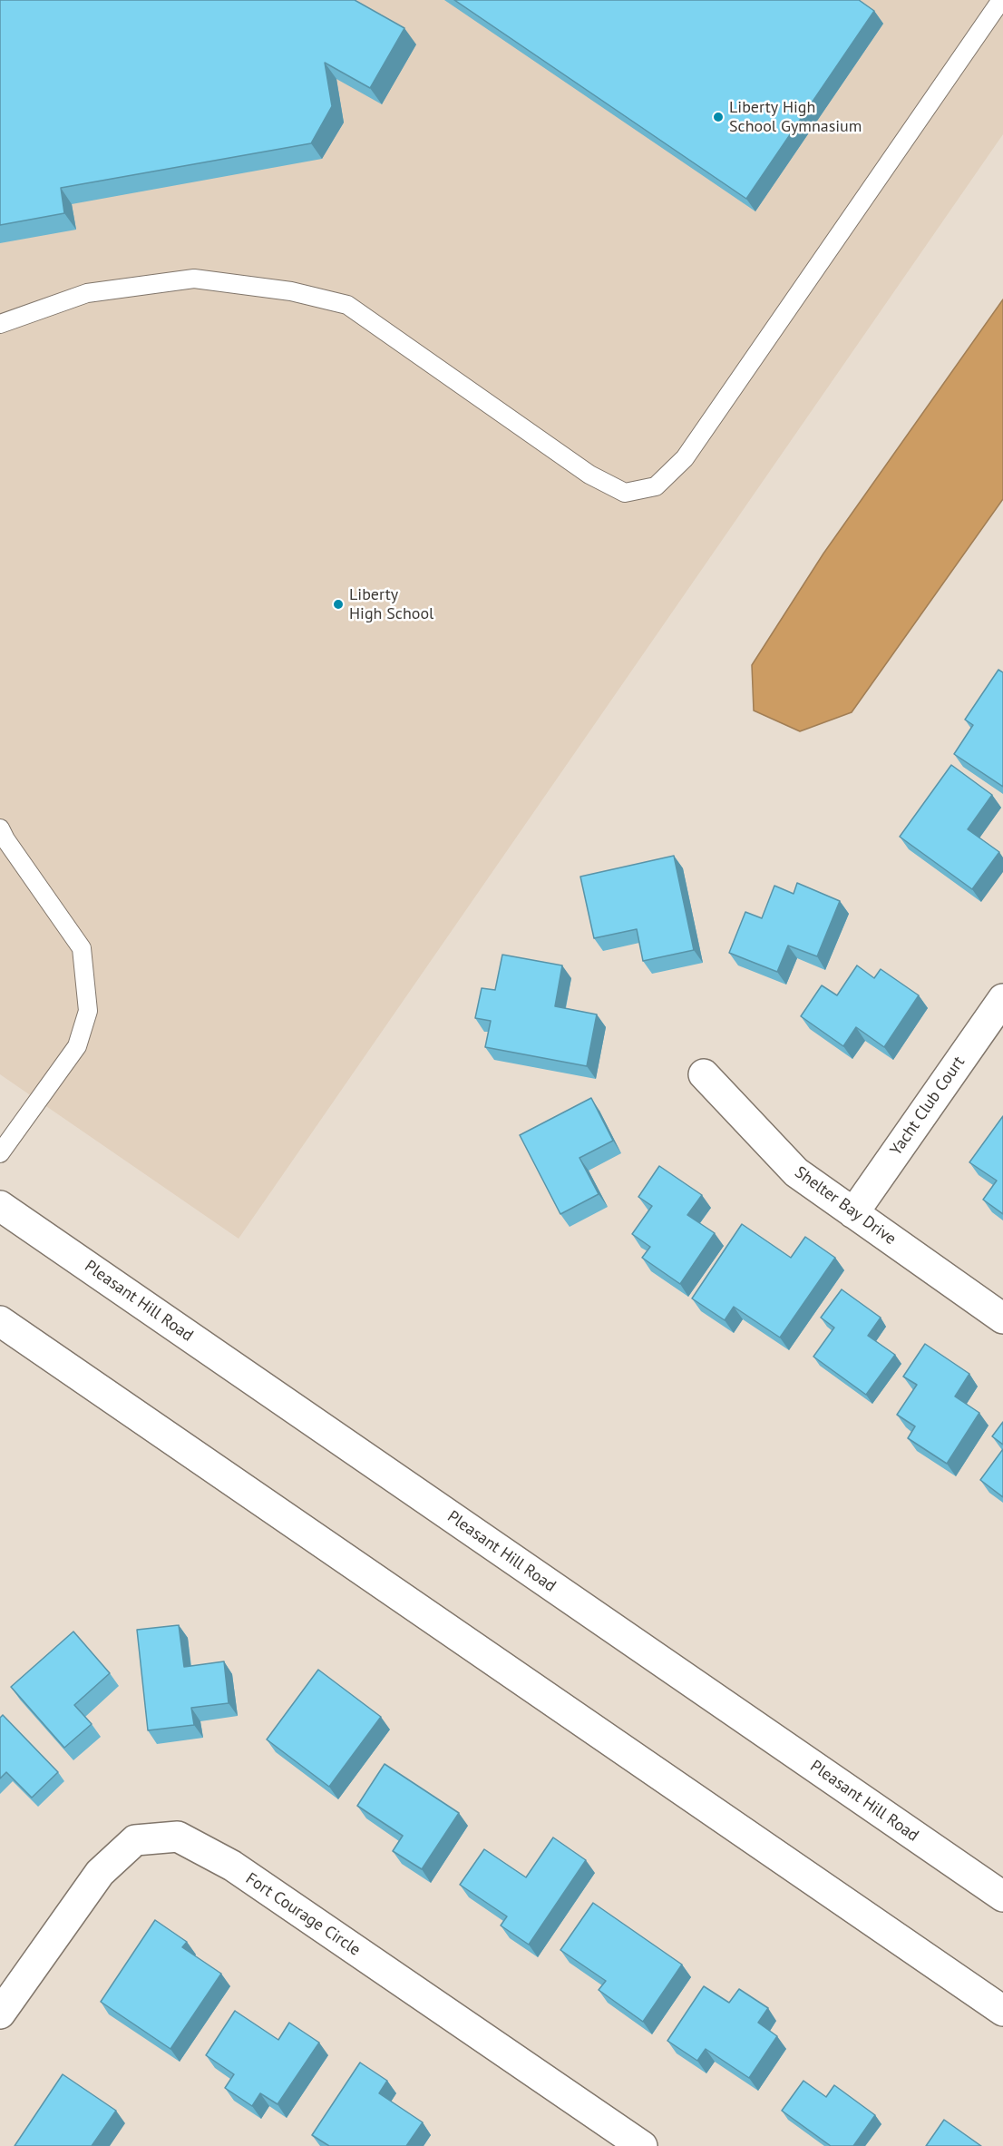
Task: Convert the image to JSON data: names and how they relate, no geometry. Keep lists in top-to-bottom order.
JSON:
{
  "streets": {
    "main road": [
      "Yacht Club Court",
      "Shelter Bay Drive",
      "Pleasant Hill Road",
      "Fort Courage Circle"
    ]
  },
  "crossings": [
    ["Yacht Club Court", "Shelter Bay Drive"]
  ],
  "places": ["Liberty High School Gymnasium", "Liberty High School"]
}
